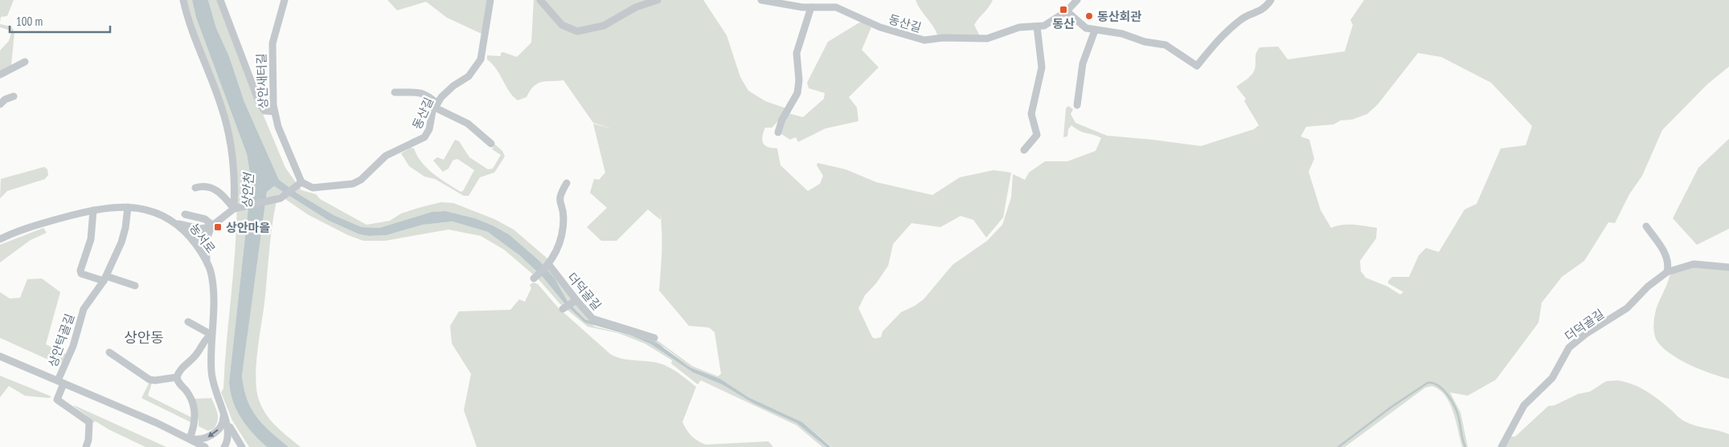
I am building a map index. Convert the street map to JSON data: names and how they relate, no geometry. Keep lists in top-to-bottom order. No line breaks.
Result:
{"streets":{"street":["동산길","상안새터길","농서로","더덕골길","상안턱골길"]},"crossings":[["동산길","상안새터길"],["농서로","상안턱골길"]],"districts":["상안동"],"water":["상안천"],"places":{"transit":["동산","상안마을"],"other":["동산회관"]},"scale_bar":"100 m"}
